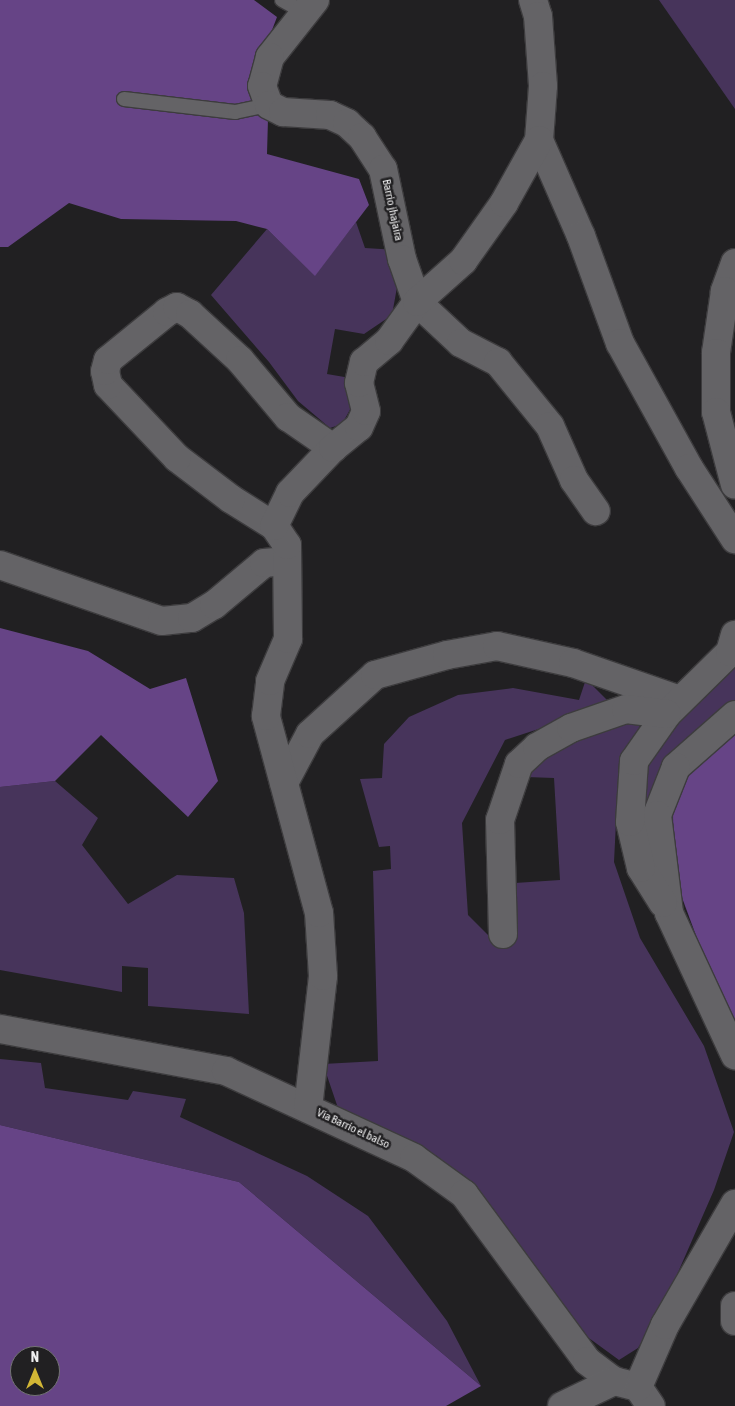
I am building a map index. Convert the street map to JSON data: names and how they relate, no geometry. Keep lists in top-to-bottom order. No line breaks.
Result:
{"streets":{"street":["Barrio jhajaira","Via Barrio el balso"]},"north":"top"}
